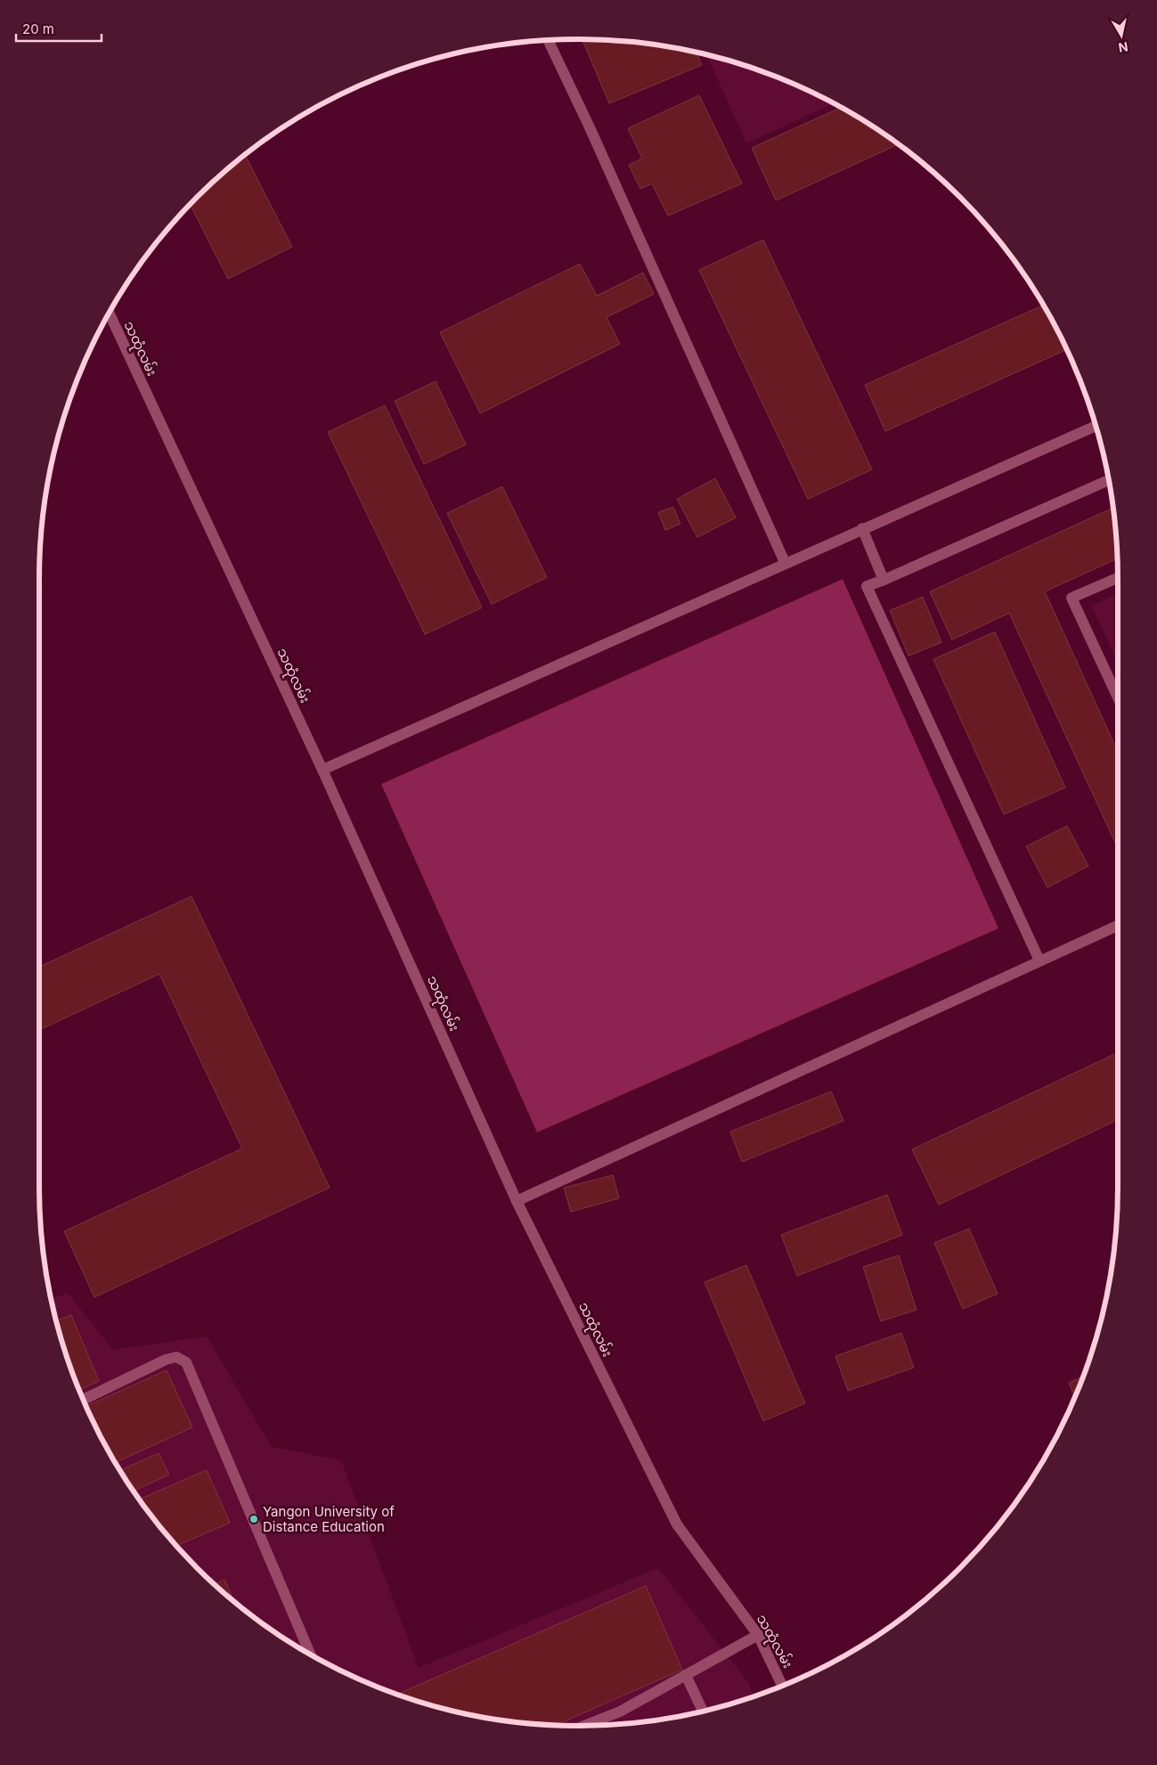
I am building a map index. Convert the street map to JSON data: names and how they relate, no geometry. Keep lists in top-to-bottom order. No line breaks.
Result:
{"streets":{"street":["သထုံလမ်း"]},"places":["Yangon University of Distance Education"],"scale_bar":"20 m","north":"bottom"}
